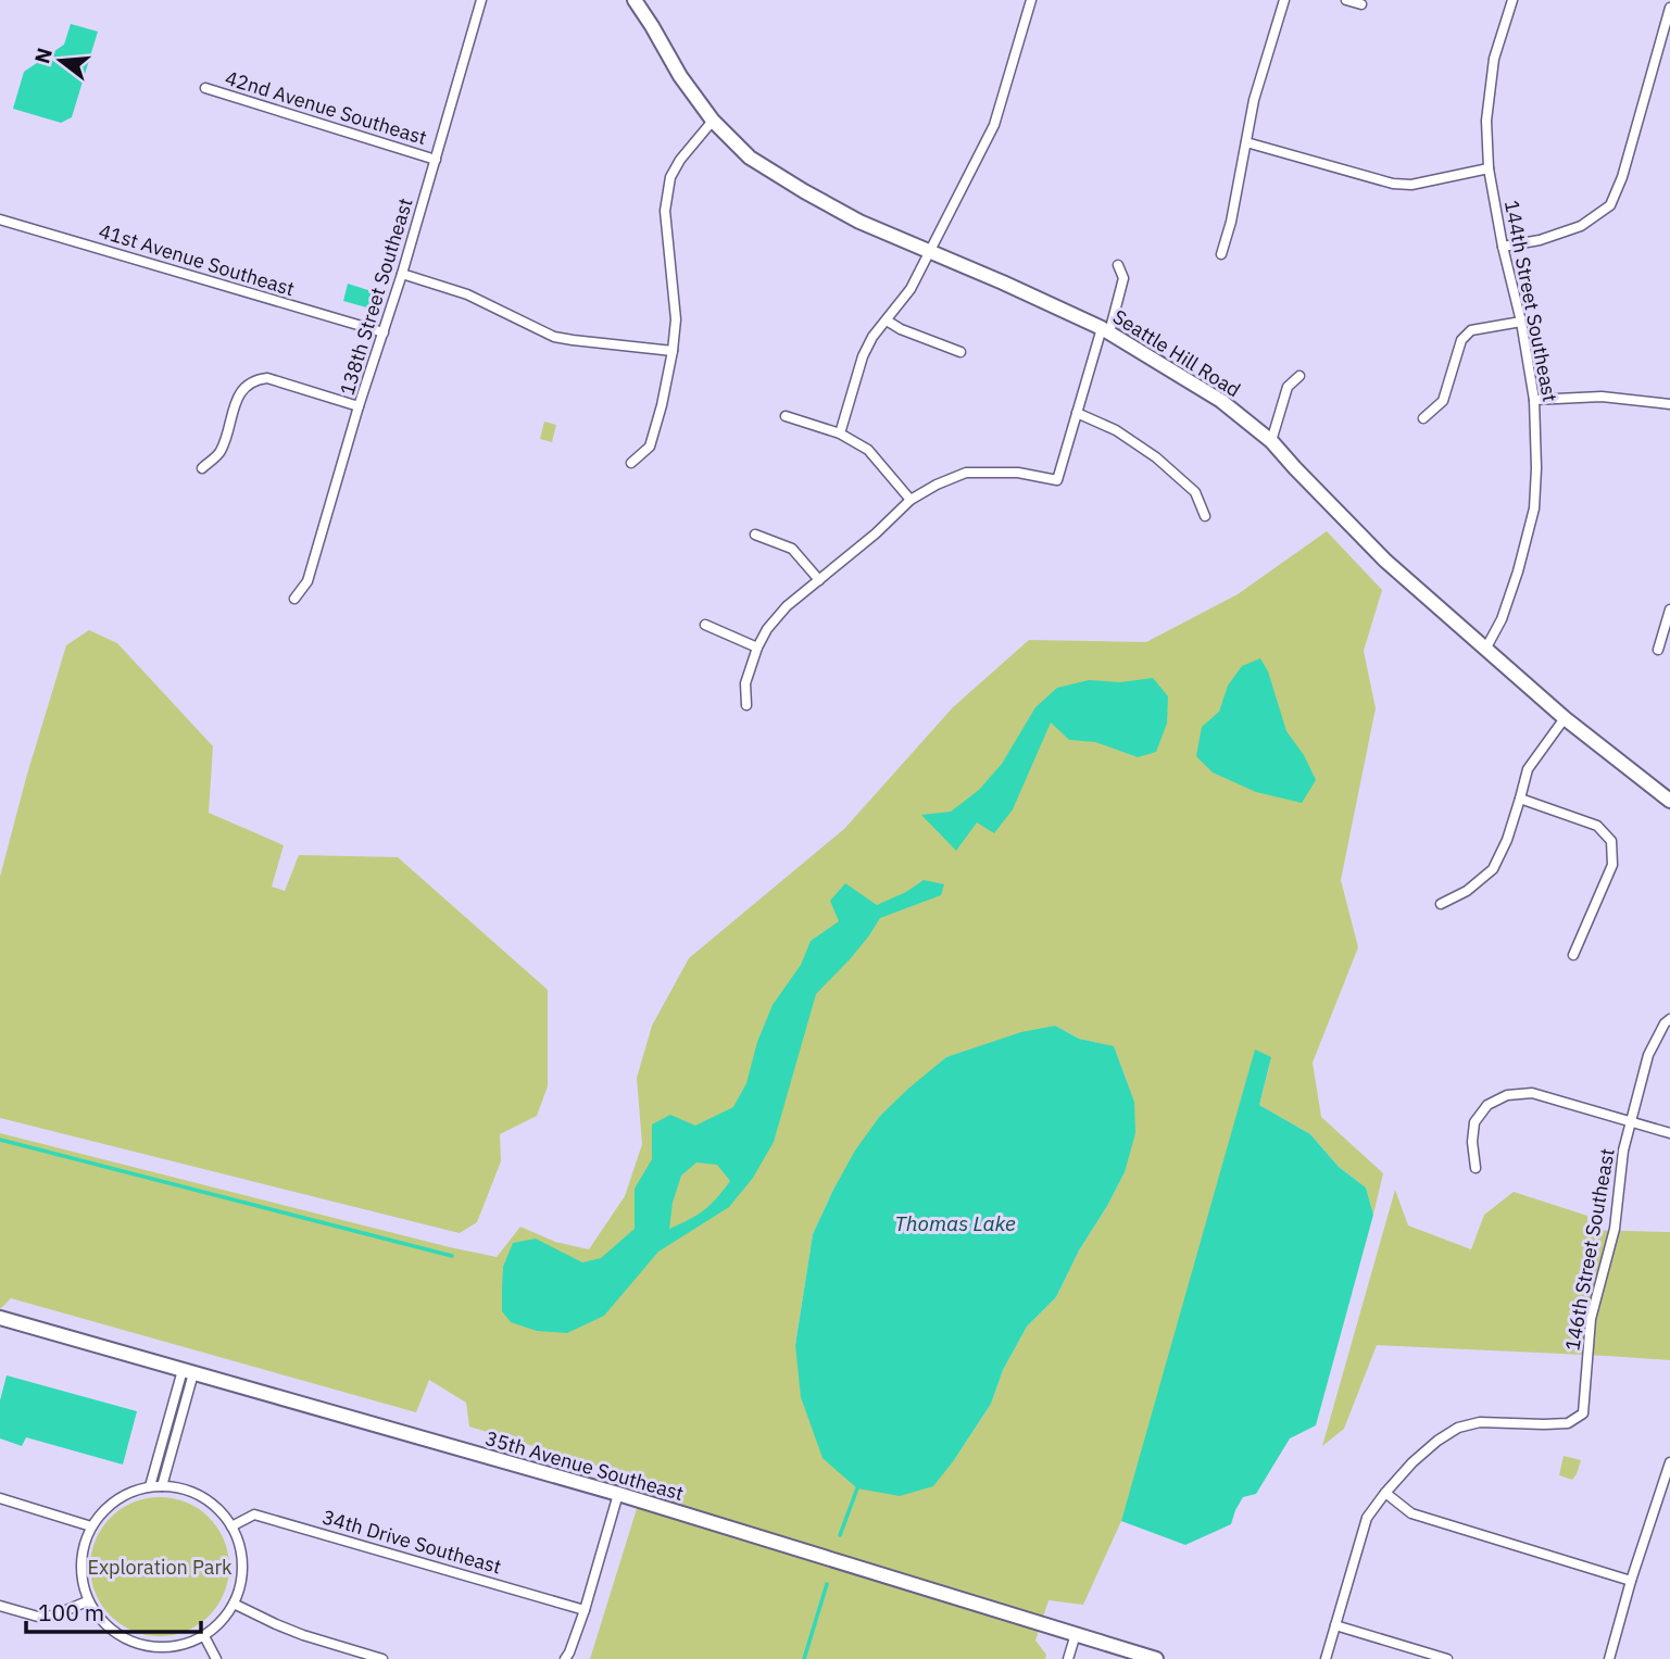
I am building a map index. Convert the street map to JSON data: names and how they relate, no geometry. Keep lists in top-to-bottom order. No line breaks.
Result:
{"streets":{"main road":["Seattle Hill Road","35th Avenue Southeast"],"street":["42nd Avenue Southeast","41st Avenue Southeast","138th Street Southeast","144th Street Southeast","146th Street Southeast","34th Drive Southeast"]},"crossings":[["42nd Avenue Southeast","138th Street Southeast"],["41st Avenue Southeast","138th Street Southeast"],["144th Street Southeast","Seattle Hill Road"]],"water":["Thomas Lake"],"parks":["Exploration Park"],"scale_bar":"100 m","north":"left"}
